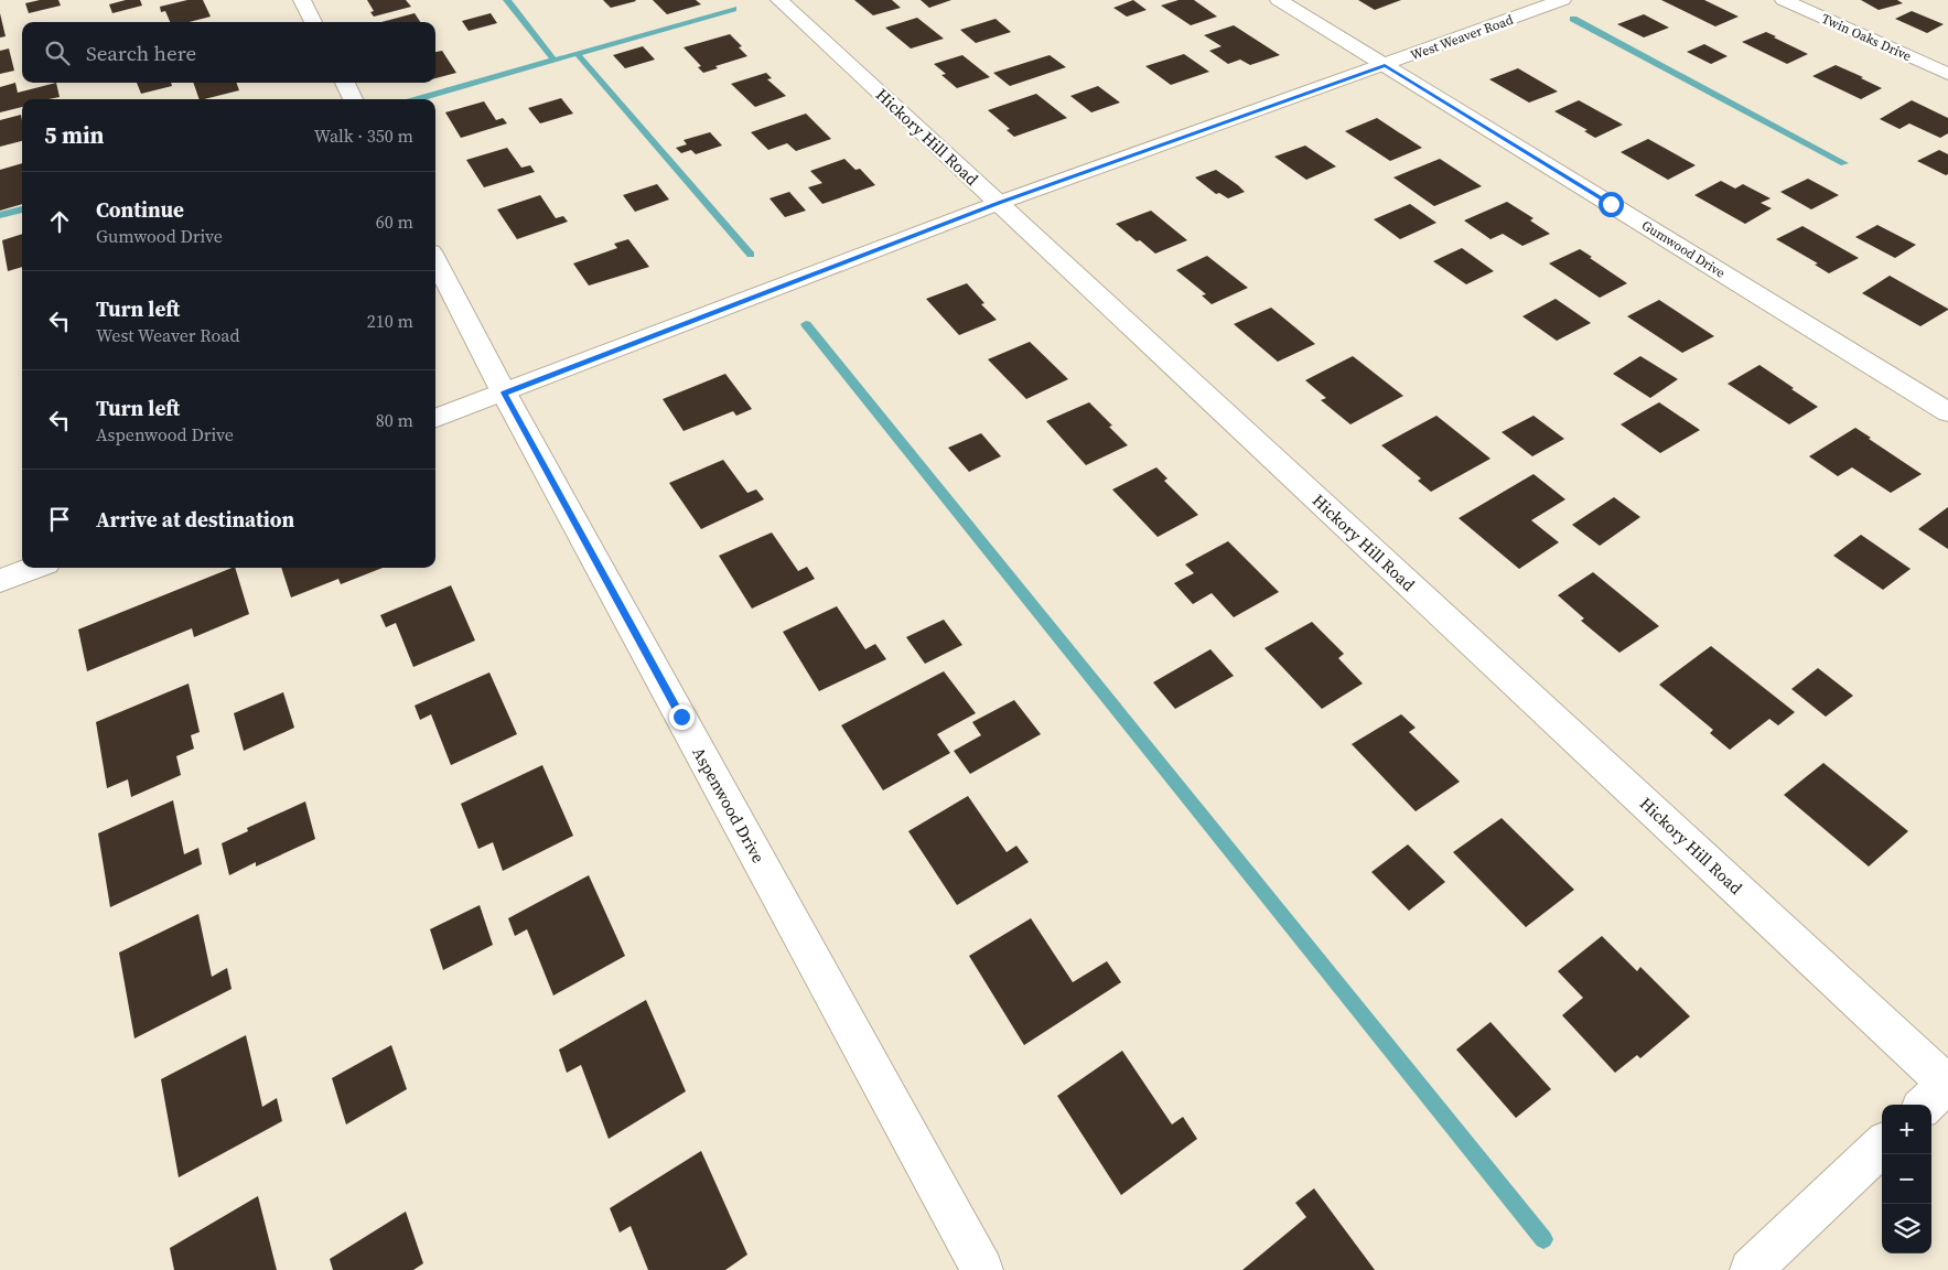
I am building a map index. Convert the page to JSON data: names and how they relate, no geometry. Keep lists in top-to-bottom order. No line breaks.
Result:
{"streets":{"street":["West Weaver Road","Twin Oaks Drive","Hickory Hill Road","Gumwood Drive","Aspenwood Drive"]},"crossings":[["West Weaver Road","Hickory Hill Road"],["West Weaver Road","Gumwood Drive"],["West Weaver Road","Aspenwood Drive"]],"page":{"search":"Search here","heading":["5 min","Walk · 350 m"],"list":[["Continue","Gumwood Drive","60 m"],["Turn left","West Weaver Road","210 m"],["Turn left","Aspenwood Drive","80 m"],"Arrive at destination"],"map_buttons":["+","−"]}}
